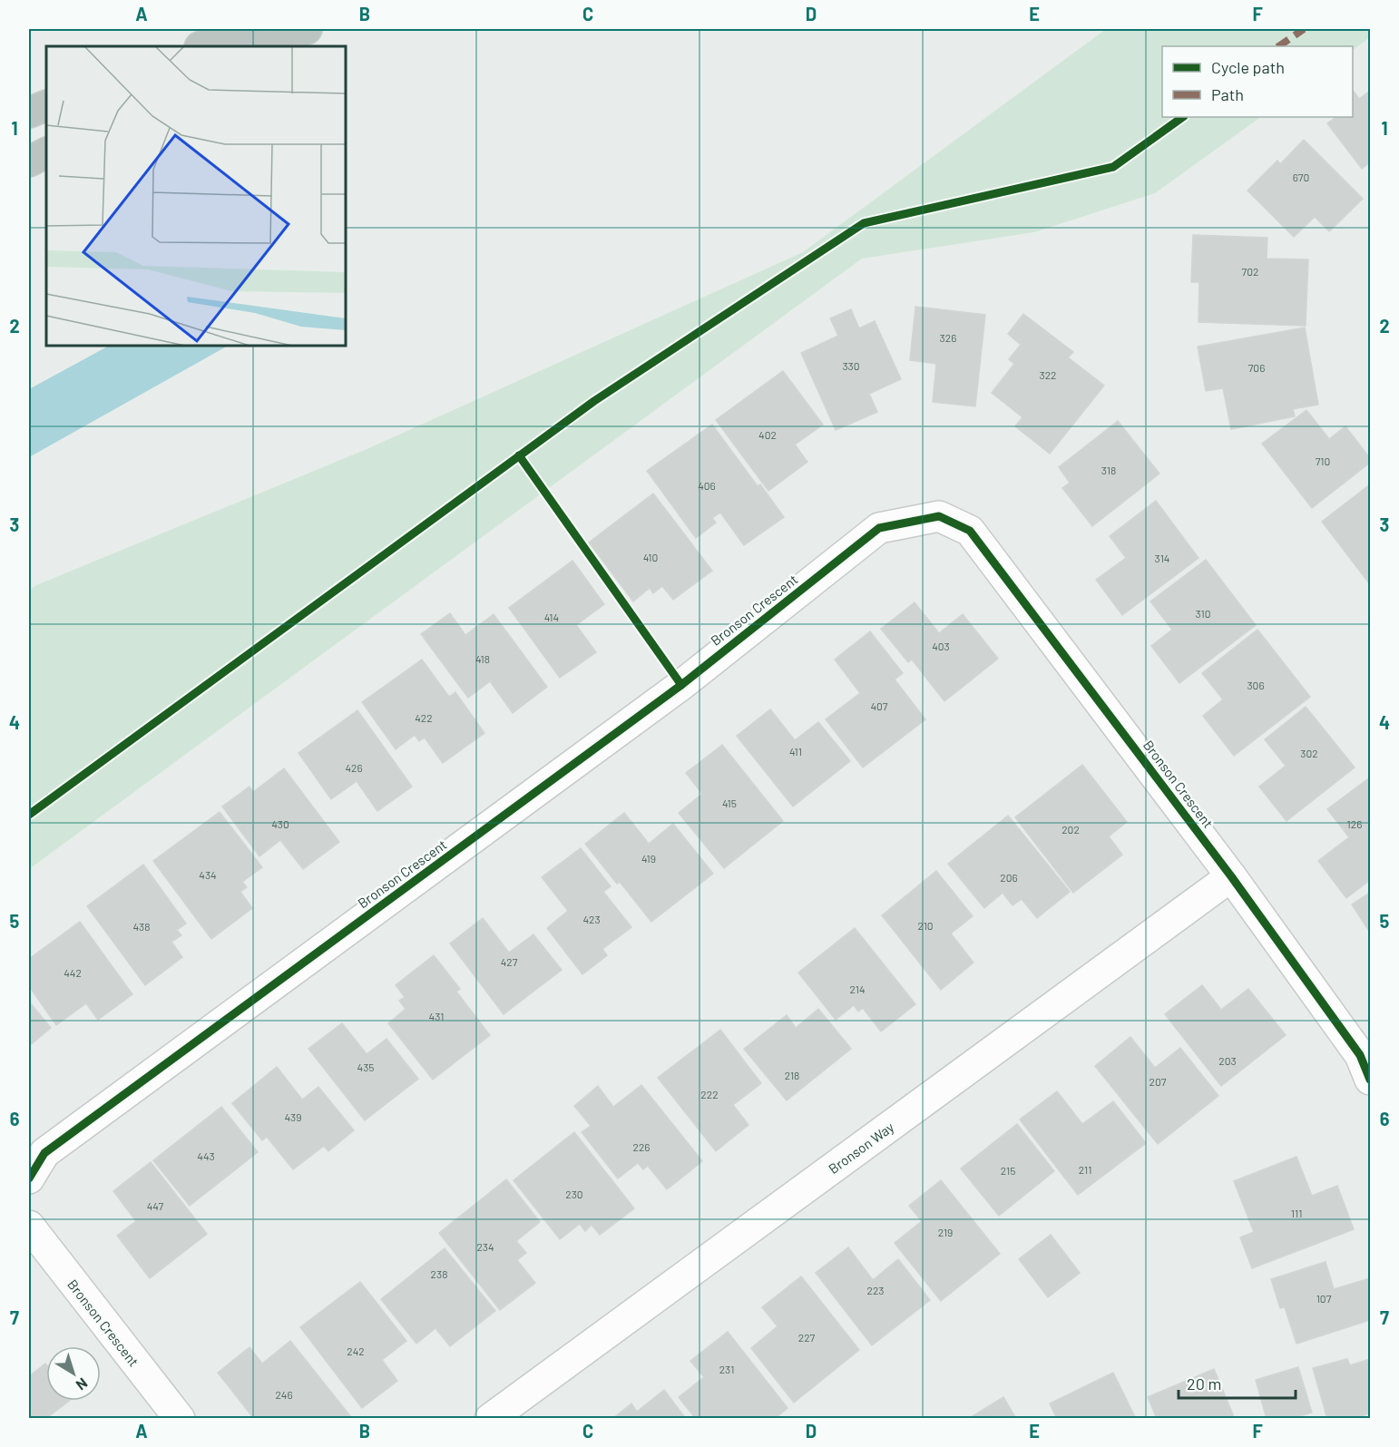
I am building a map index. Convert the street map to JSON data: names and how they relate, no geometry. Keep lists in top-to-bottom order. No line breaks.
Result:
{"streets":{"street":["Bronson Crescent","Bronson Way"]},"crossings":[["Bronson Crescent","Bronson Way"]],"house_numbers":["670","702","326","330","706","322","402","710","318","406","410","314","310","414","403","418","306","407","422","411","302","426","415","430","126","202","419","434","206","423","210","438","427","442","214","431","203","435","218","207","222","439","226","443","211","215","230","447","111","219","234","238","223","107","227","242","231","246"],"legend":["Cycle path","Path"],"scale_bar":"20 m","north":"bottom right","grid":{"columns":["A","B","C","D","E","F"],"rows":["1","2","3","4","5","6","7"]}}
